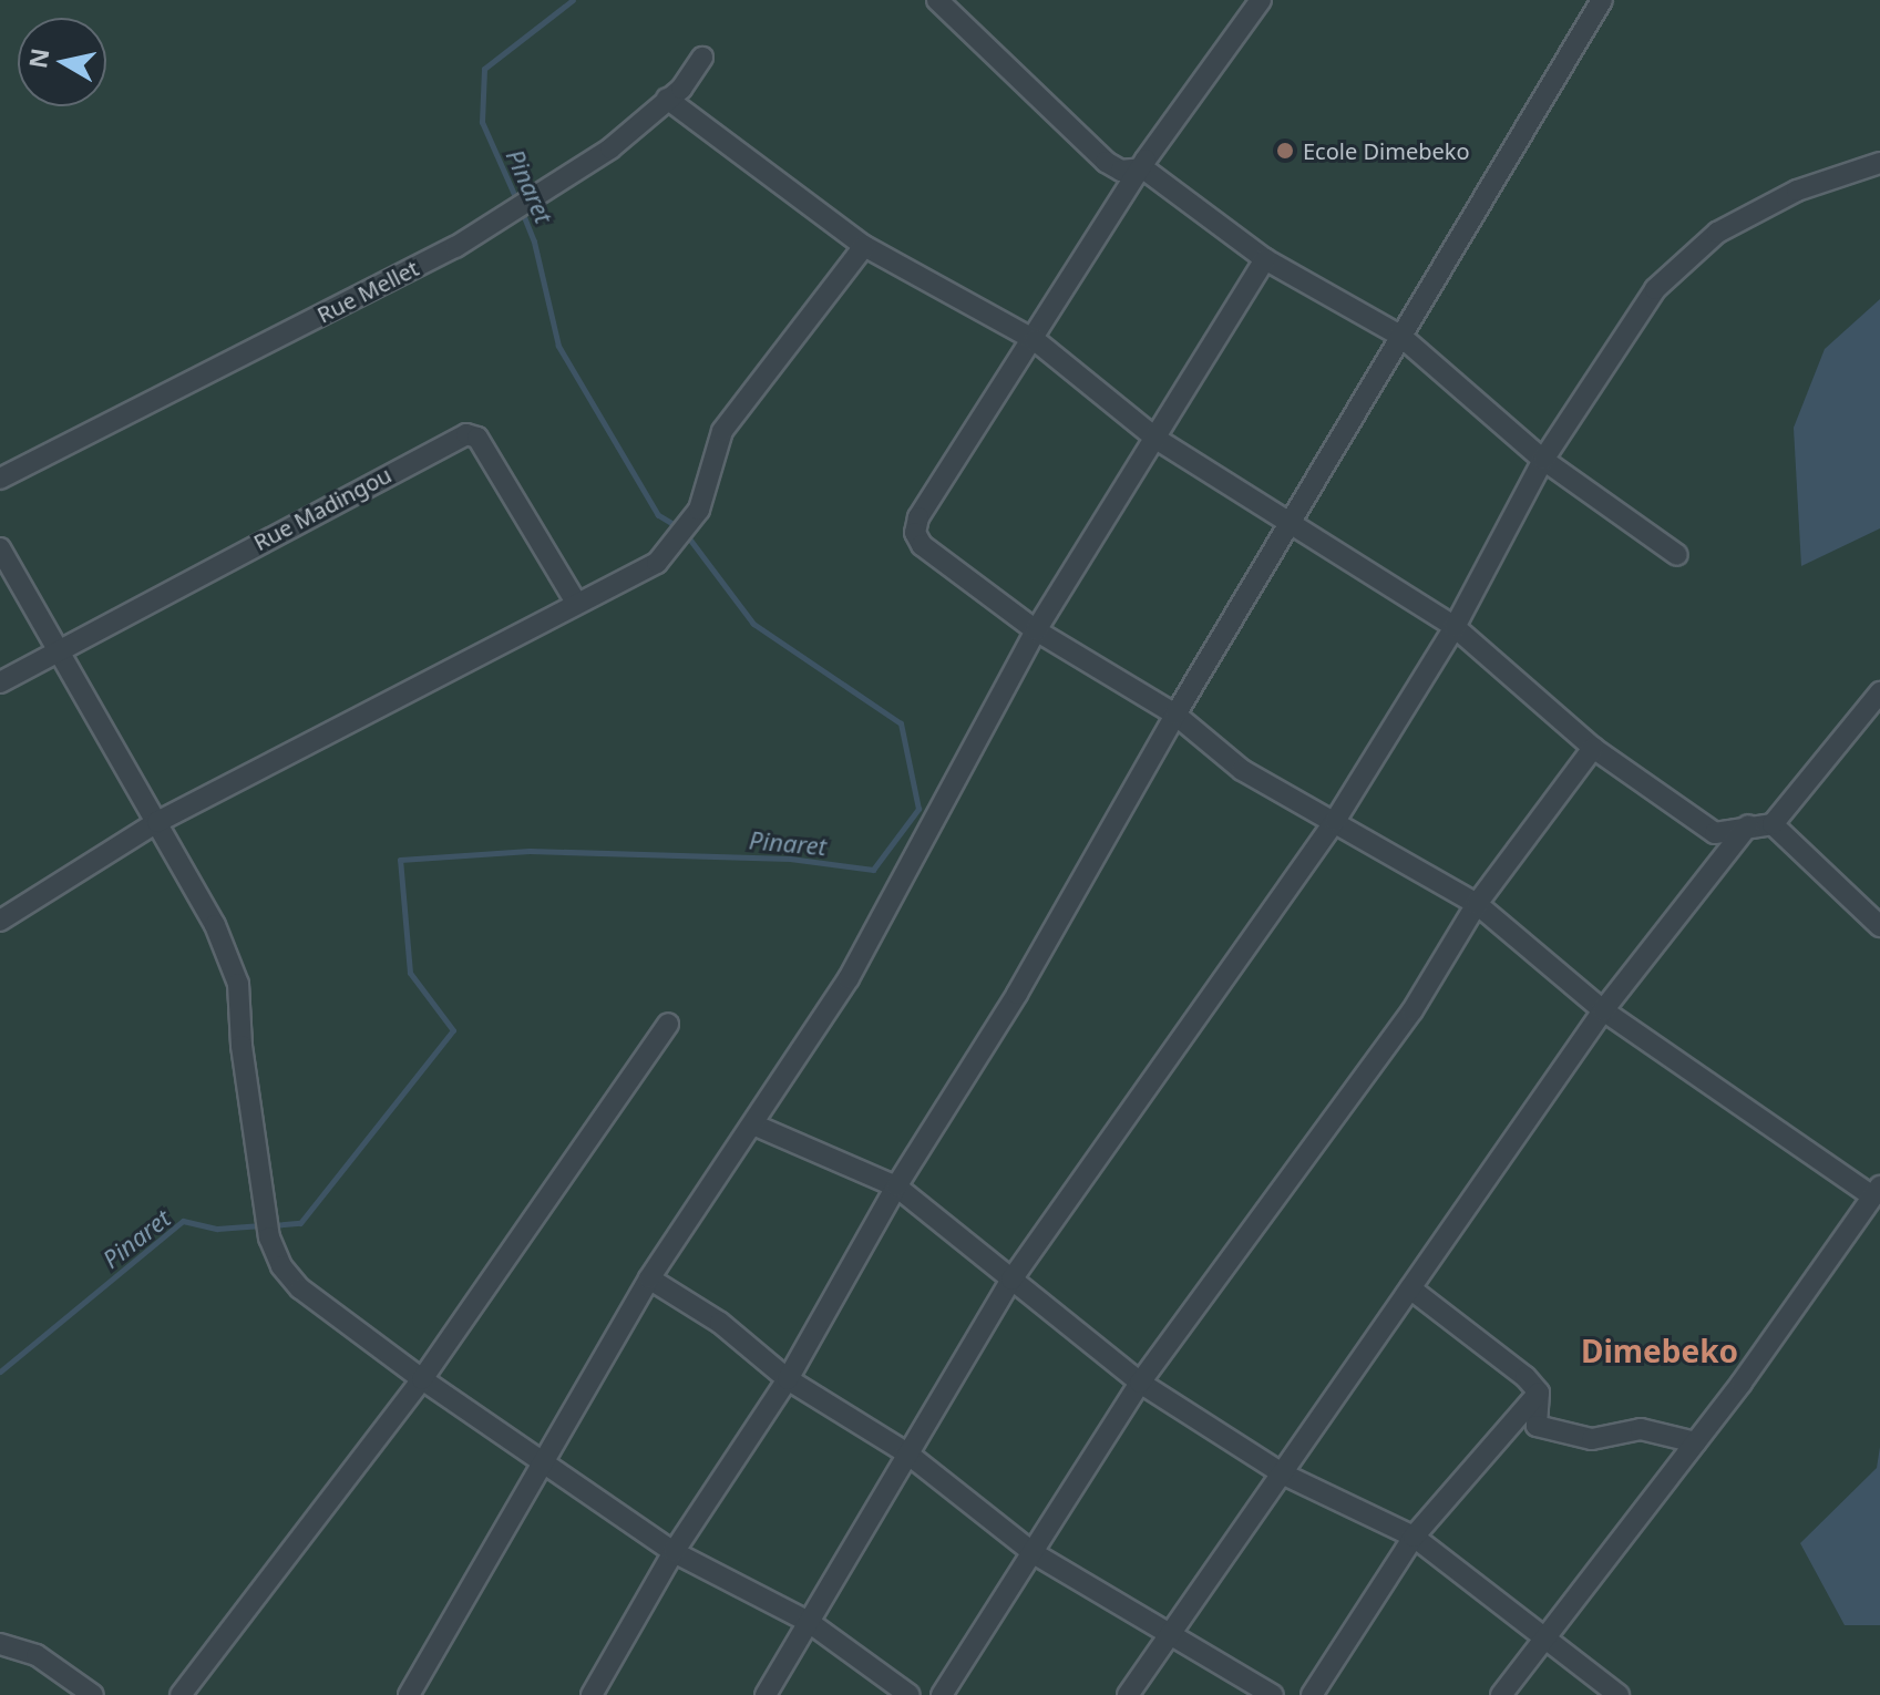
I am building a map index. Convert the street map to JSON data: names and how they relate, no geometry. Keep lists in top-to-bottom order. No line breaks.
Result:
{"streets":{"street":["Rue Mellet","Rue Madingou"]},"districts":["Dimebeko"],"water":["Pinaret"],"places":["Ecole Dimebeko"],"north":"left"}
